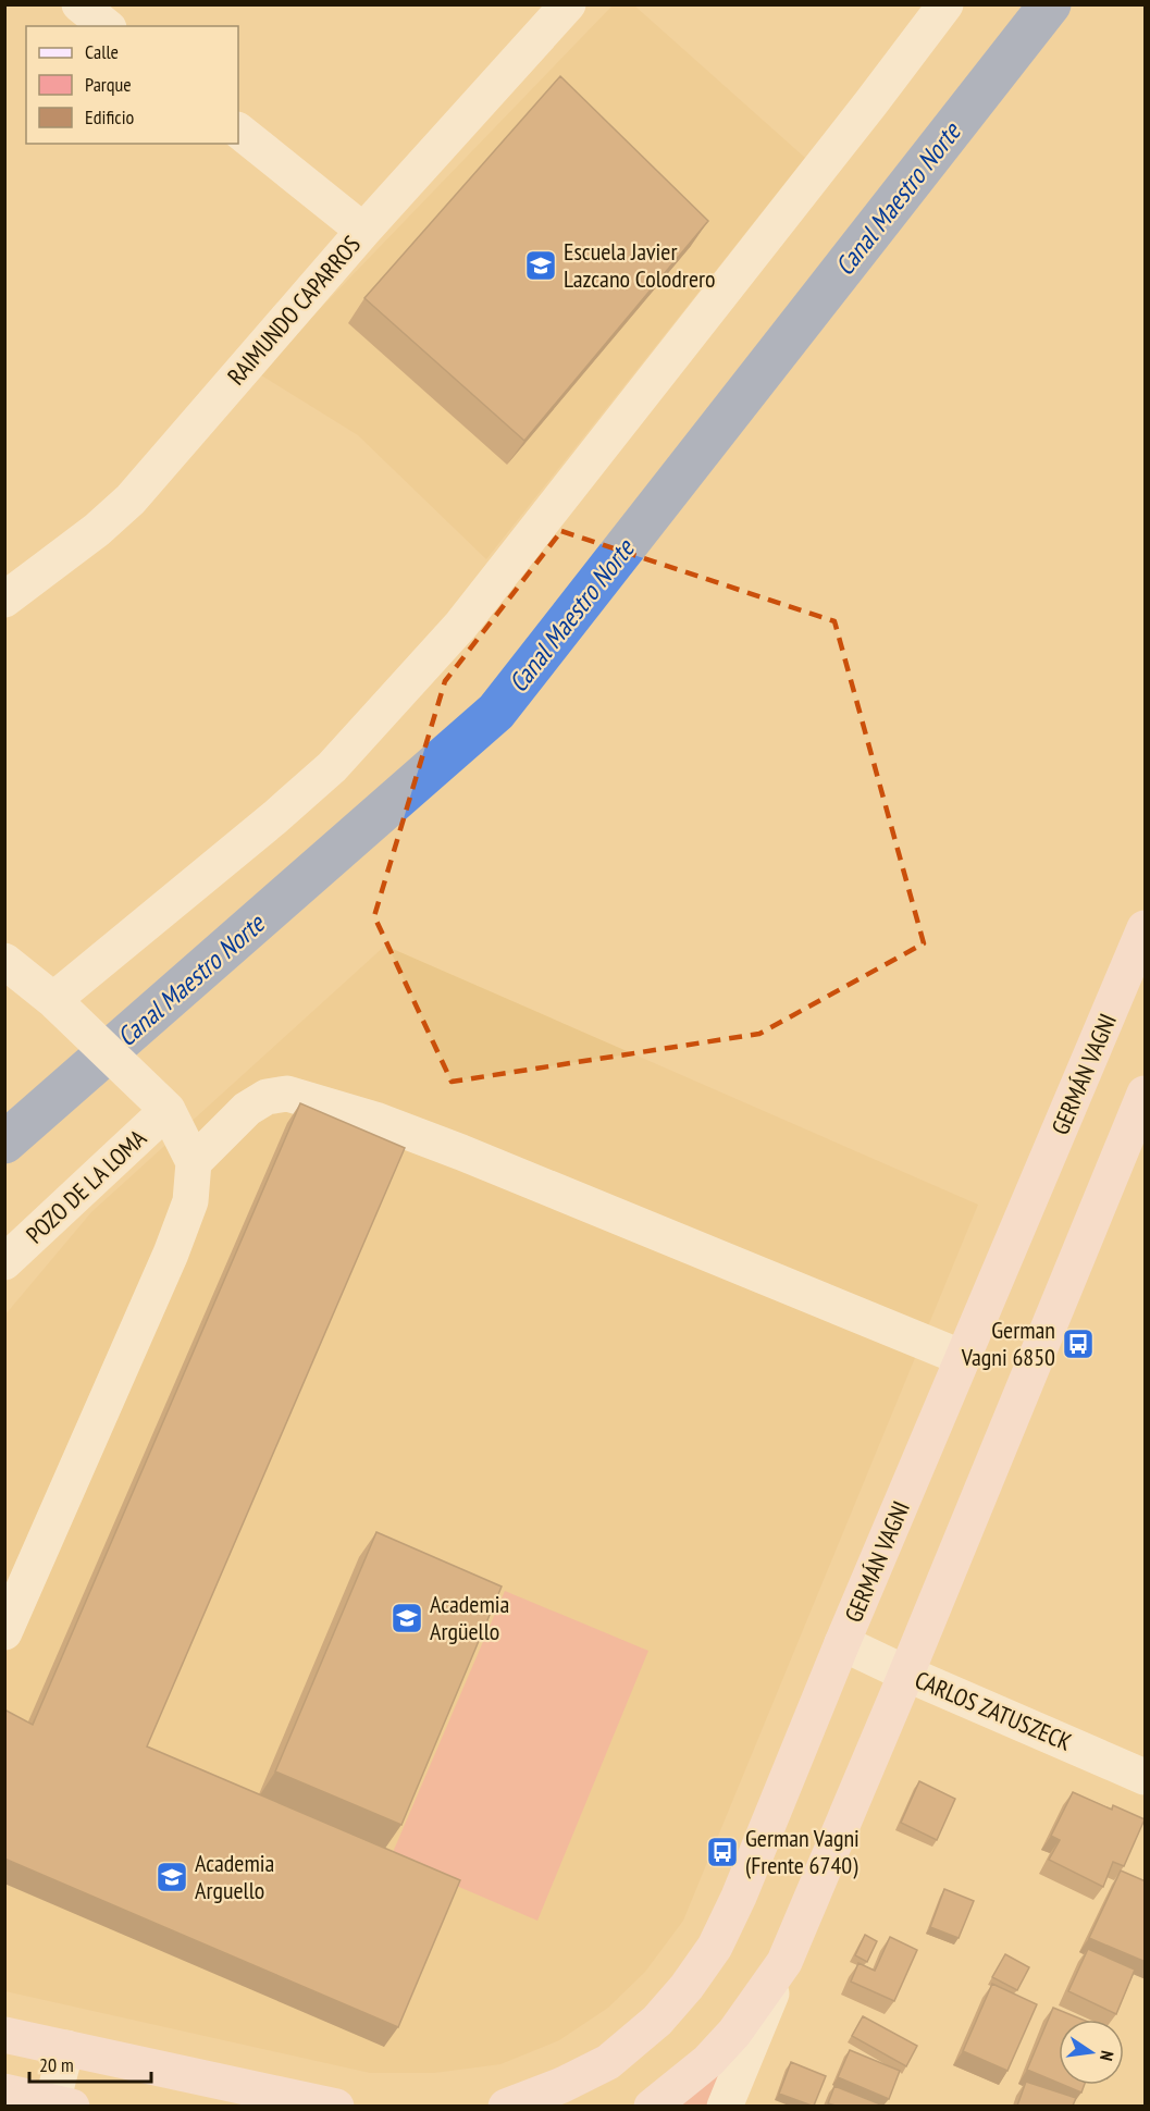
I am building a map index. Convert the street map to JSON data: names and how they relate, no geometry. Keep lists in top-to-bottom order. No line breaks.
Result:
{"streets":{"main road":["GERMÁN VAGNI"],"street":["RAIMUNDO CAPARROS","POZO DE LA LOMA","CARLOS ZATUSZECK"]},"crossings":[["GERMÁN VAGNI","CARLOS ZATUSZECK"]],"water":["Canal Maestro Norte"],"places":{"school or university":["Escuela Javier Lazcano Colodrero","Academia Argüello","Academia Arguello"],"bus stop":["German Vagni 6850","German Vagni (Frente 6740)"]},"legend":["Calle","Parque","Edificio"],"scale_bar":"20 m","north":"right"}
